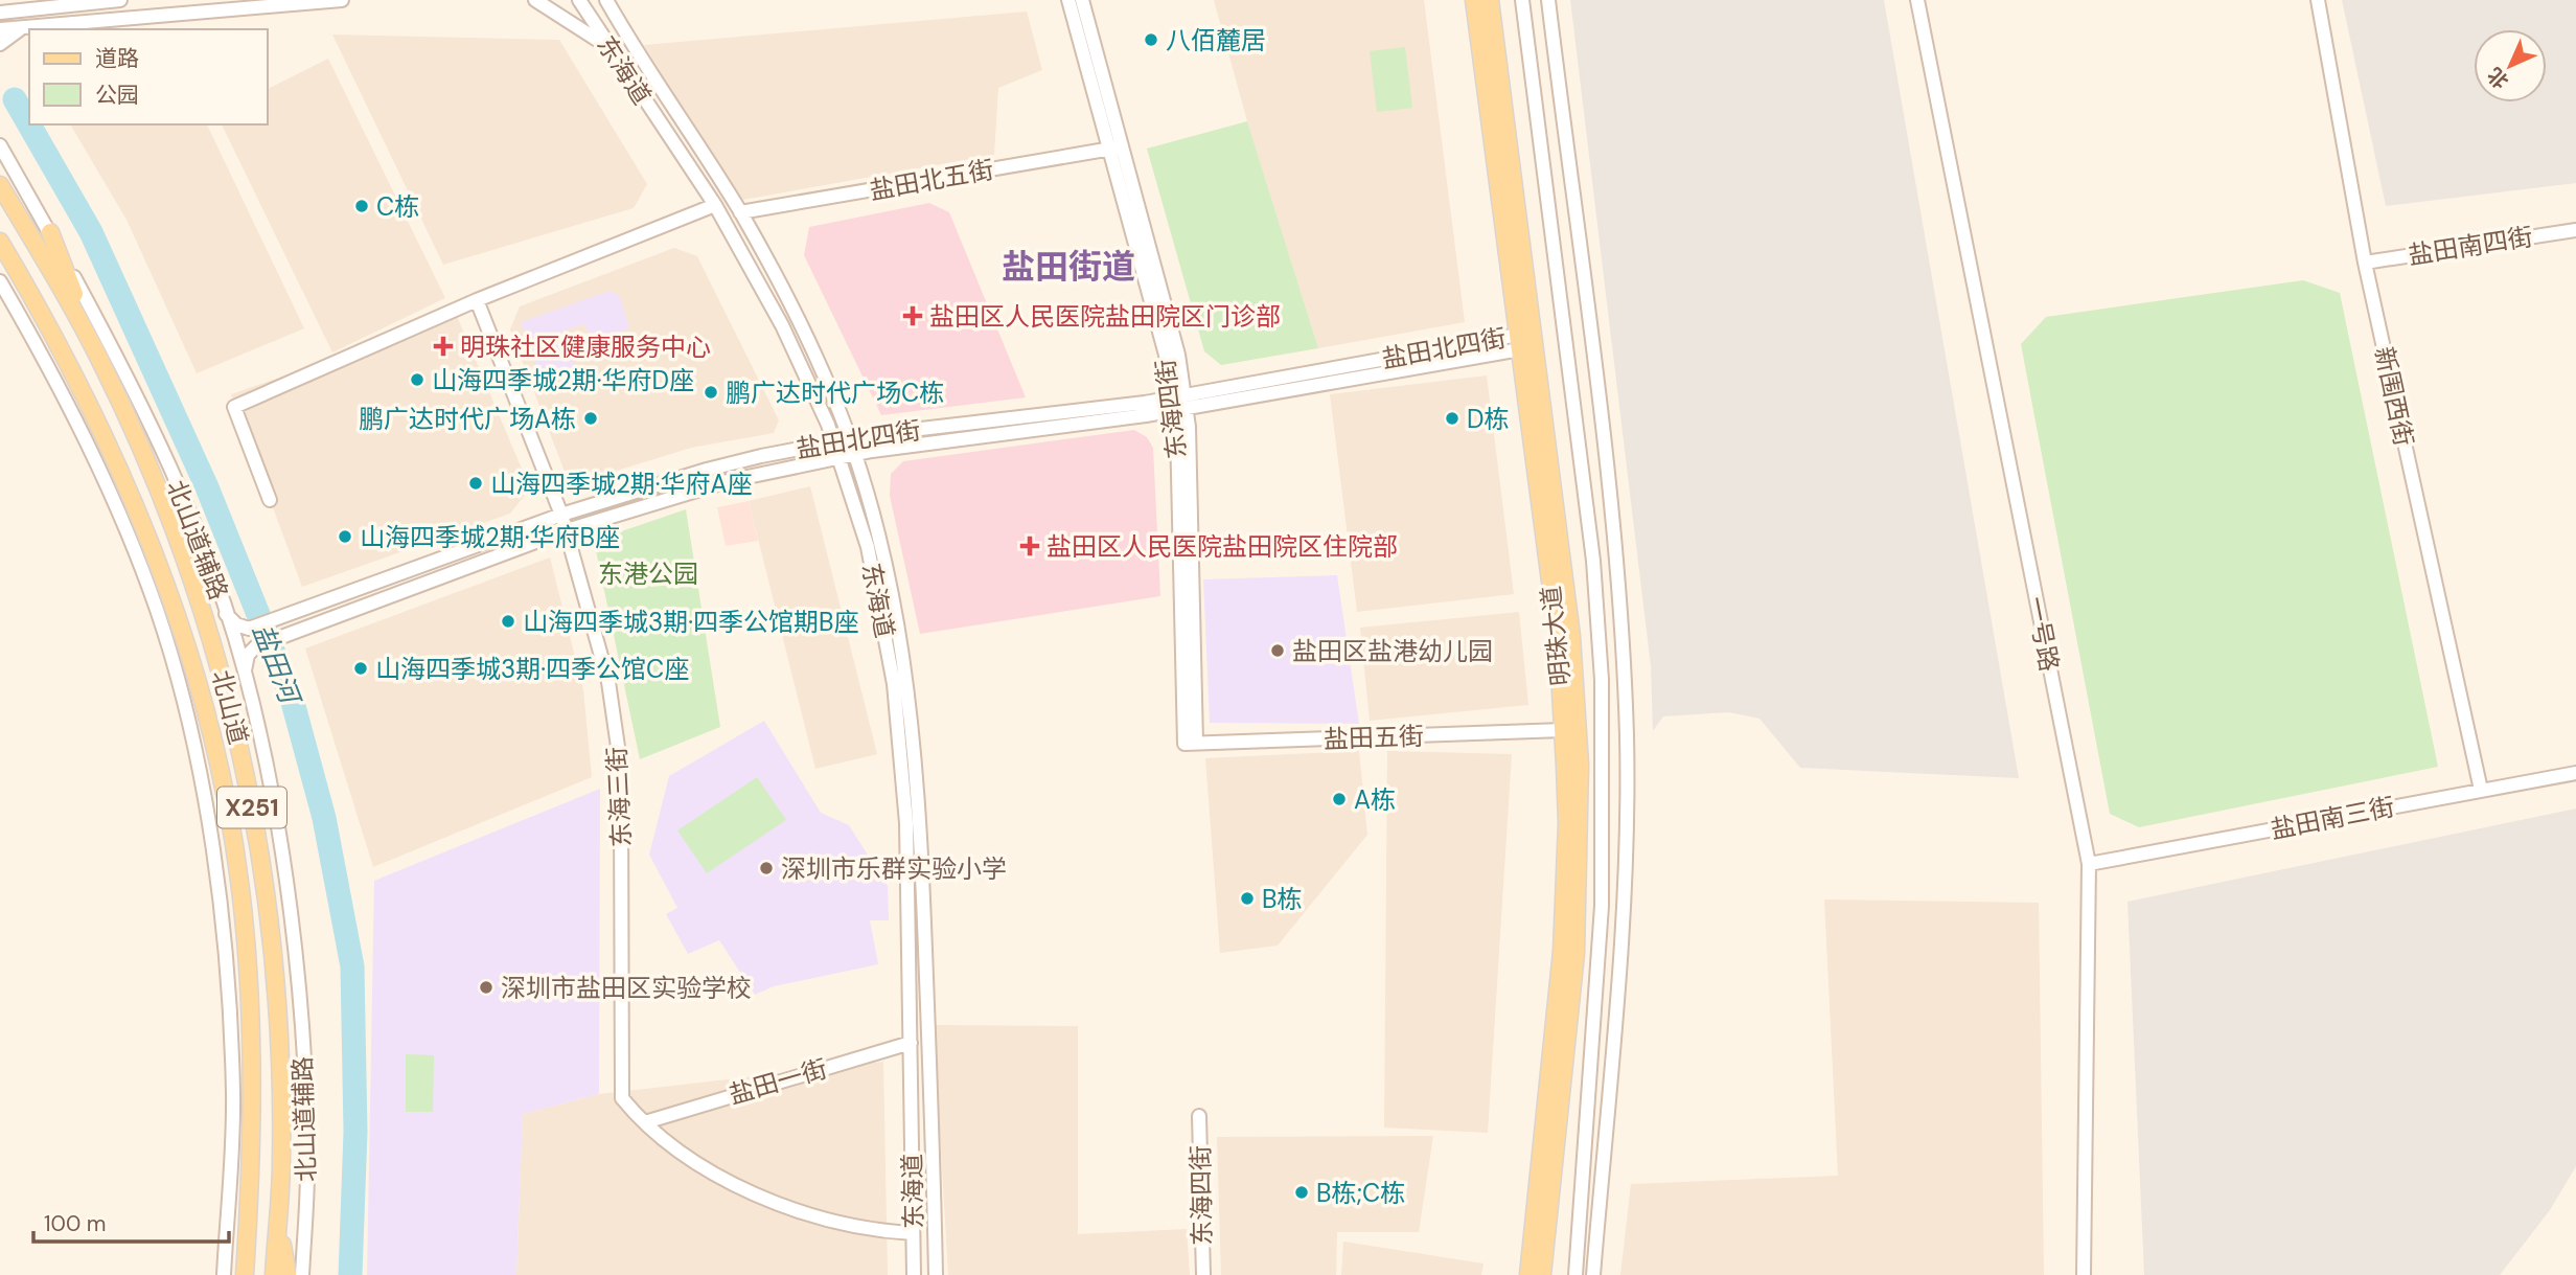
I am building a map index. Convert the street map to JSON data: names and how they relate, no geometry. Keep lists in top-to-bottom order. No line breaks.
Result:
{"streets":{"main road":["明珠大道","北山道","X251"],"street":["东海道","盐田北五街","盐田南四街","盐田北四街","新围西街","东海四街","北山道辅路","一号路","盐田五街","东海三街","盐田南三街","盐田一街"]},"crossings":[["东海道","盐田北五街"],["东海道","盐田北四街"],["东海道","盐田一街"],["盐田北五街","东海四街"],["盐田南四街","新围西街"],["盐田北四街","东海四街"],["盐田北四街","北山道辅路"],["盐田北四街","明珠大道"],["盐田北四街","东海三街"],["新围西街","盐田南三街"],["东海四街","盐田五街"],["一号路","盐田南三街"],["明珠大道","盐田五街"],["东海三街","盐田一街"]],"districts":["盐田街道"],"water":["盐田河"],"parks":["东港公园"],"places":{"other":["八佰麓居","C栋","山海四季城2期·华府D座","鹏广达时代广场C栋","鹏广达时代广场A栋","D栋","山海四季城2期·华府A座","山海四季城2期·华府B座","山海四季城3期·四季公馆期B座","盐田区盐港幼儿园","山海四季城3期·四季公馆C座","A栋","深圳市乐群实验小学","B栋","深圳市盐田区实验学校","B栋;C栋"],"health":["盐田区人民医院盐田院区门诊部","明珠社区健康服务中心","盐田区人民医院盐田院区住院部"]},"legend":["道路","公园"],"scale_bar":"100 m","north":"bottom left"}
